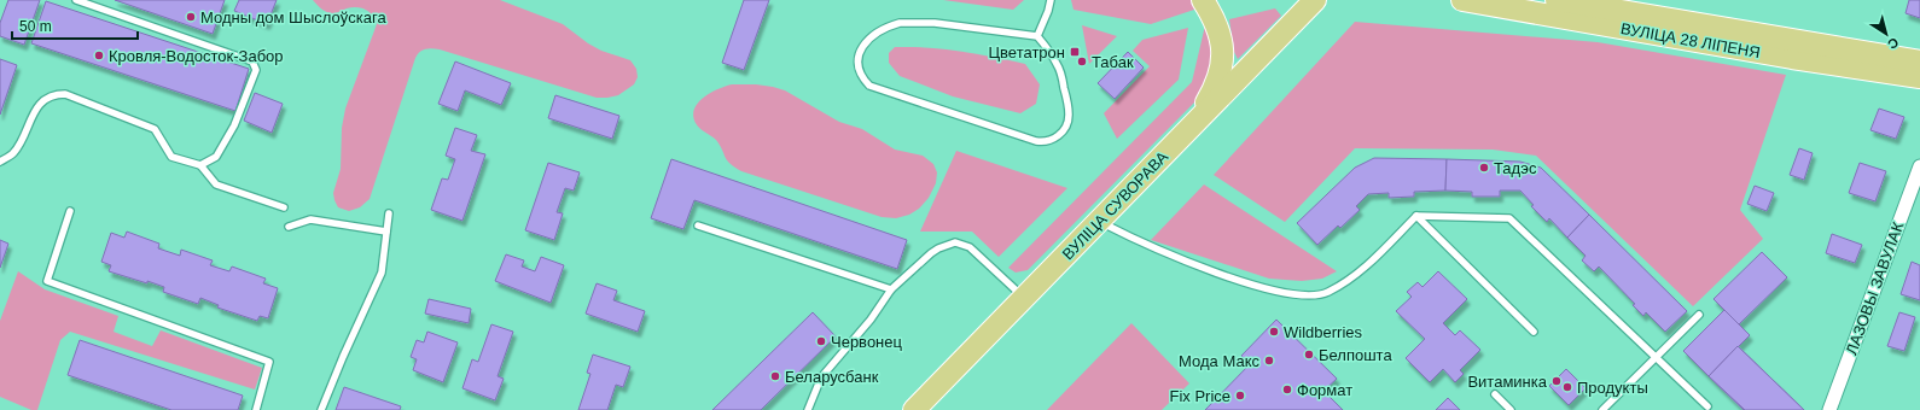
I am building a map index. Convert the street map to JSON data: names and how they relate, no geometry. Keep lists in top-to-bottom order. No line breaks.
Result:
{"streets":{"main road":["ВУЛІЦА 28 ЛІПЕНЯ","ВУЛІЦА СУВОРАВА"],"street":["ЛАЗОВЫ ЗАВУЛАК"]},"places":{"other":["Модны дом Шыслоўскага","Кровля-Водосток-Забор","Табак","Тадэс","Wildberries","Червонец","Белпошта","Мода Макс","Беларусбанк","Витаминка","Продукты","Формат","Fix Price"],"transit":["Цветатрон"]},"scale_bar":"50 m","north":"bottom right"}
